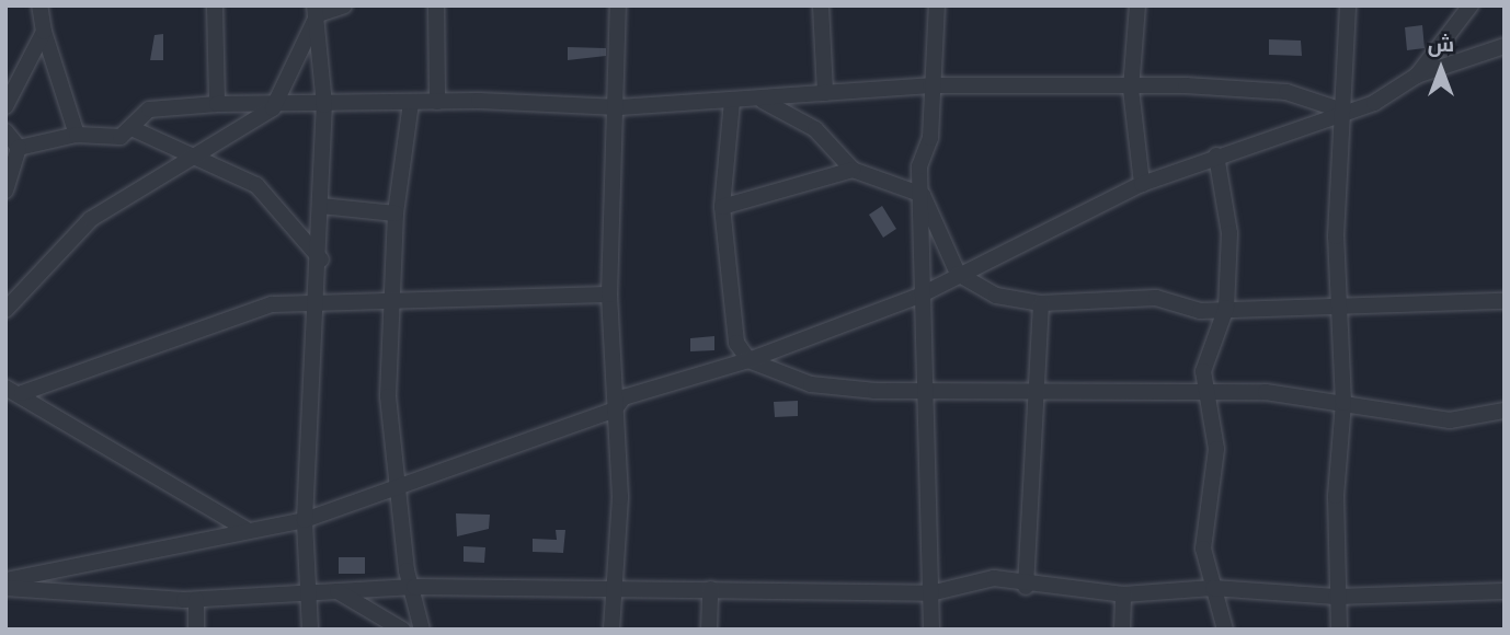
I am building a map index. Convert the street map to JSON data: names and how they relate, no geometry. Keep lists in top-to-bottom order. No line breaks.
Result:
{"north":"top"}
